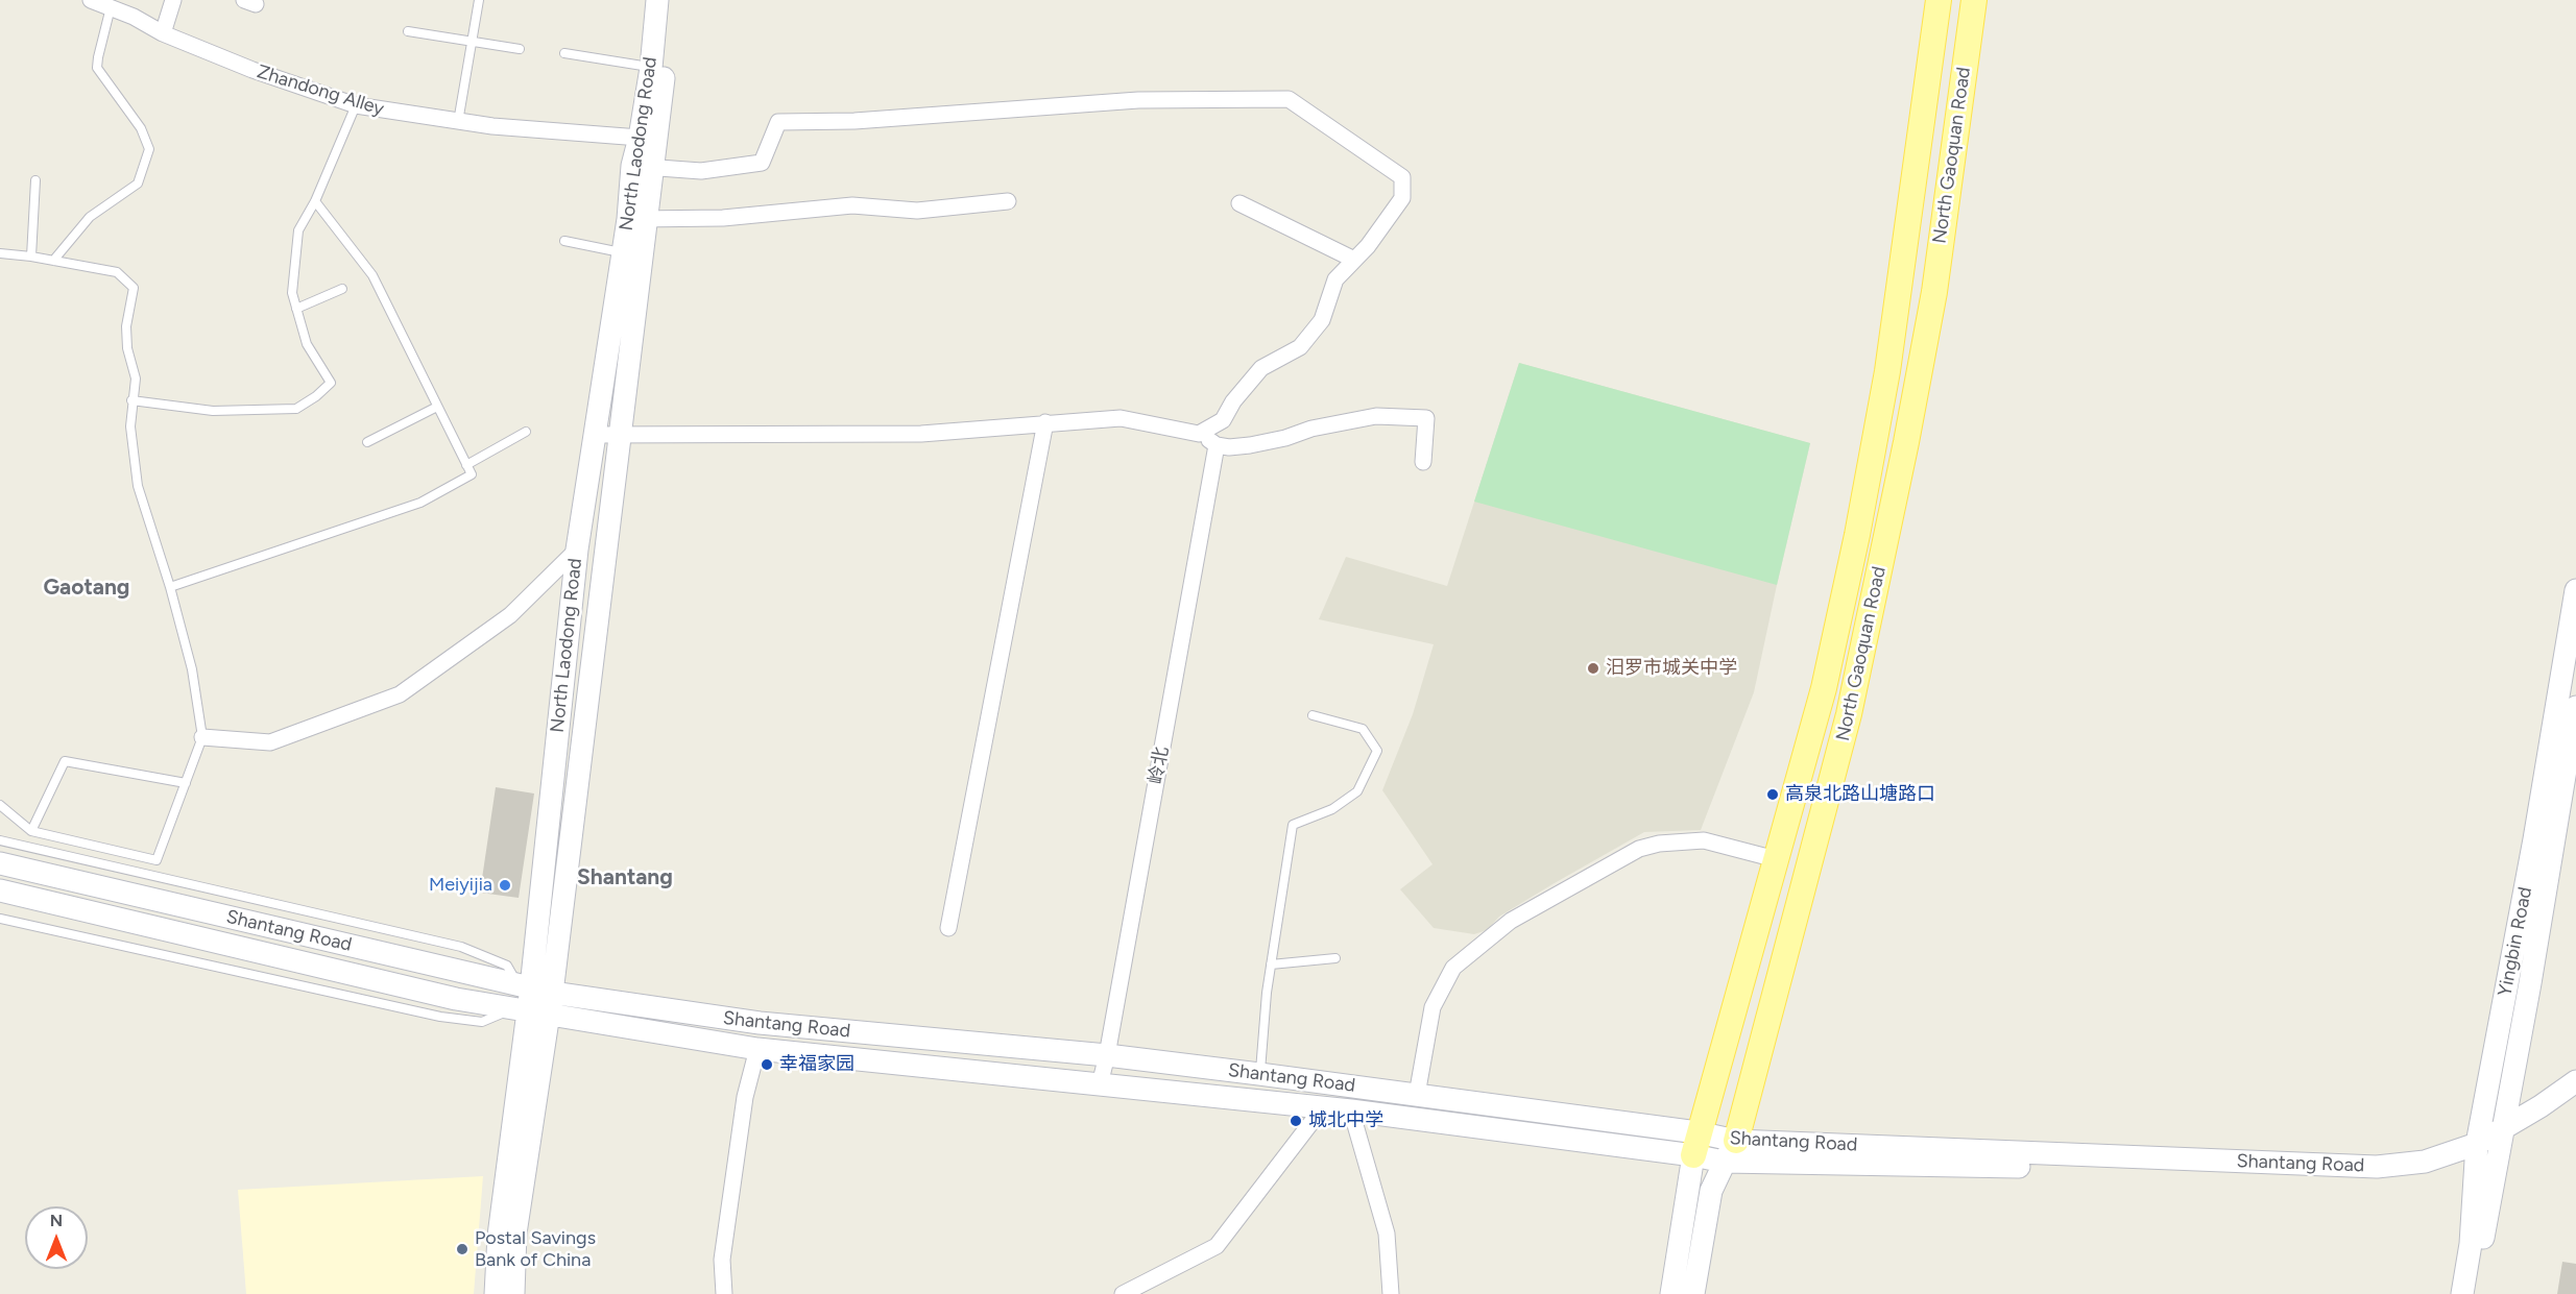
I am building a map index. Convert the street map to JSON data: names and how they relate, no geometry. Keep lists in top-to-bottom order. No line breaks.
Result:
{"streets":{"main road":["North Gaoquan Road"],"street":["Zhandong Alley","North Laodong Road","岭北","Shantang Road","Yingbin Road"]},"crossings":[["Zhandong Alley","North Laodong Road"],["North Laodong Road","Shantang Road"],["North Gaoquan Road","Shantang Road"],["岭北","Shantang Road"],["Shantang Road","Yingbin Road"]],"districts":["Gaotang","Shantang"],"places":["汨罗市城关中学","高泉北路山塘路口","Meiyijia","幸福家园","城北中学","Postal Savings Bank of China"],"north":"top"}
